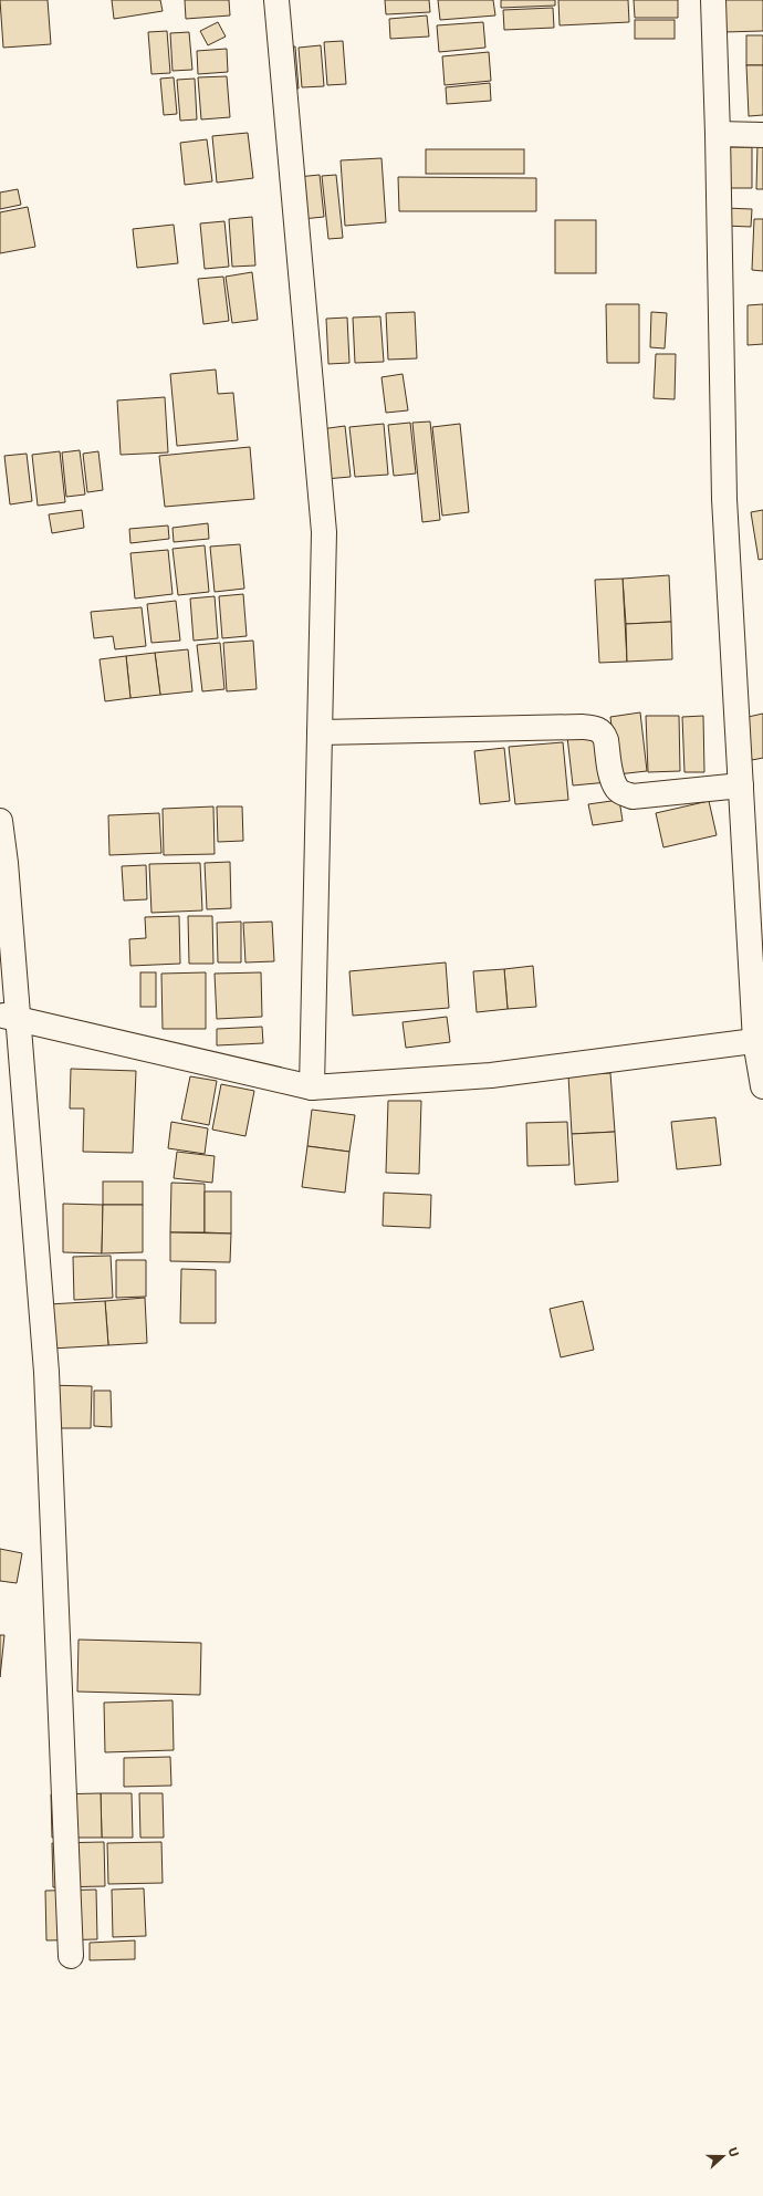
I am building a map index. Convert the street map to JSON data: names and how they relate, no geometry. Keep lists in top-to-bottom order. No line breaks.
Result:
{"north":"right"}
